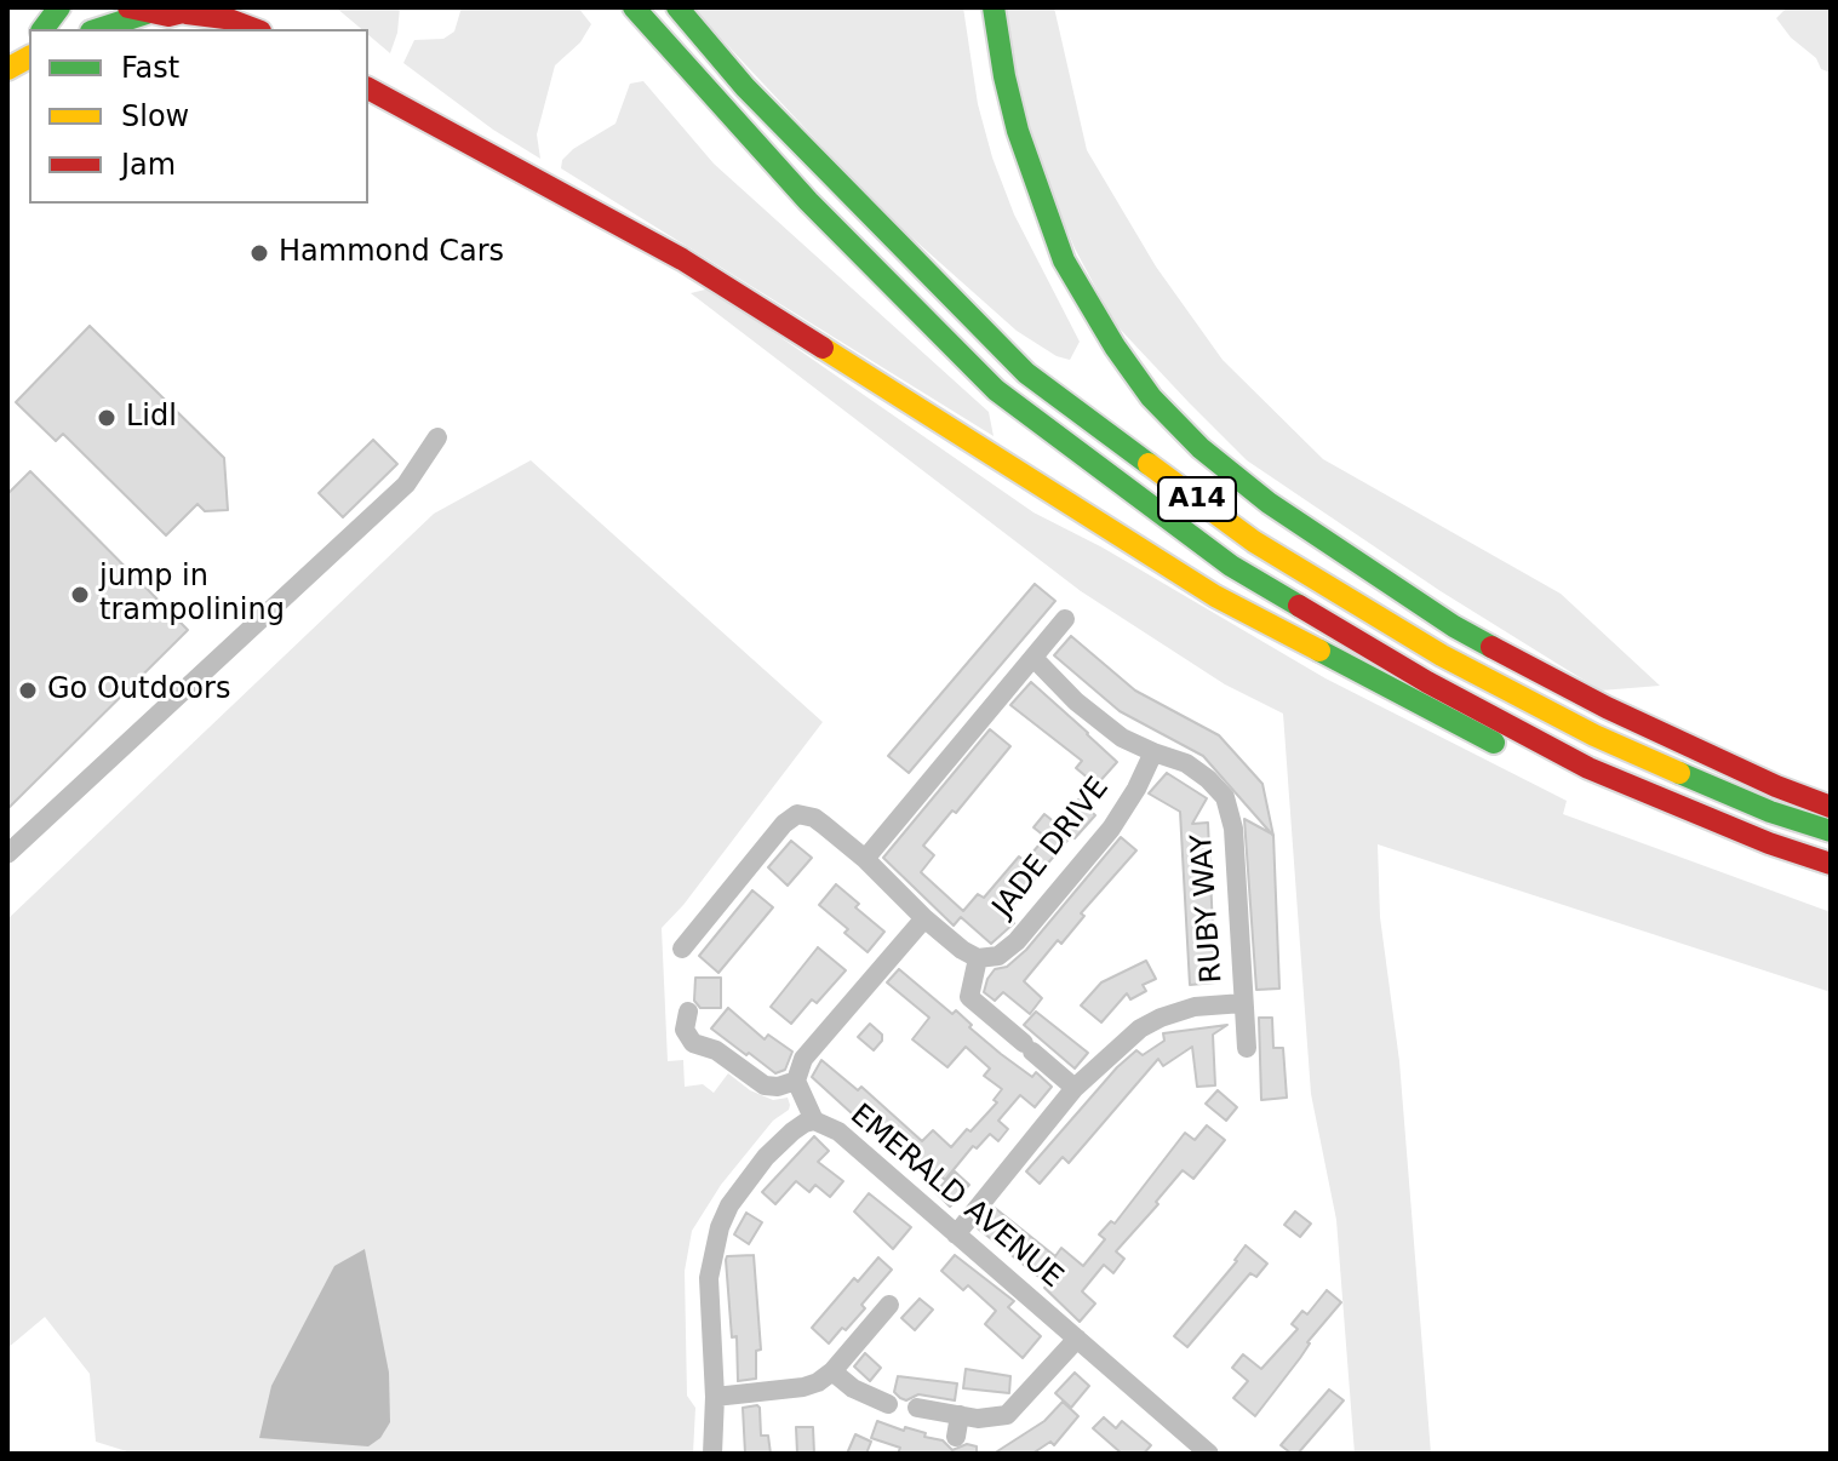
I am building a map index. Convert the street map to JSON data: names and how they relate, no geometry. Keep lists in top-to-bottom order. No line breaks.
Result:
{"streets":{"main road":["A14"],"street":["JADE DRIVE","RUBY WAY","EMERALD AVENUE"]},"crossings":[["JADE DRIVE","RUBY WAY"],["RUBY WAY","EMERALD AVENUE"]],"places":["Hammond Cars","Lidl","jump in trampolining","Go Outdoors"],"legend":["Fast","Slow","Jam"]}
